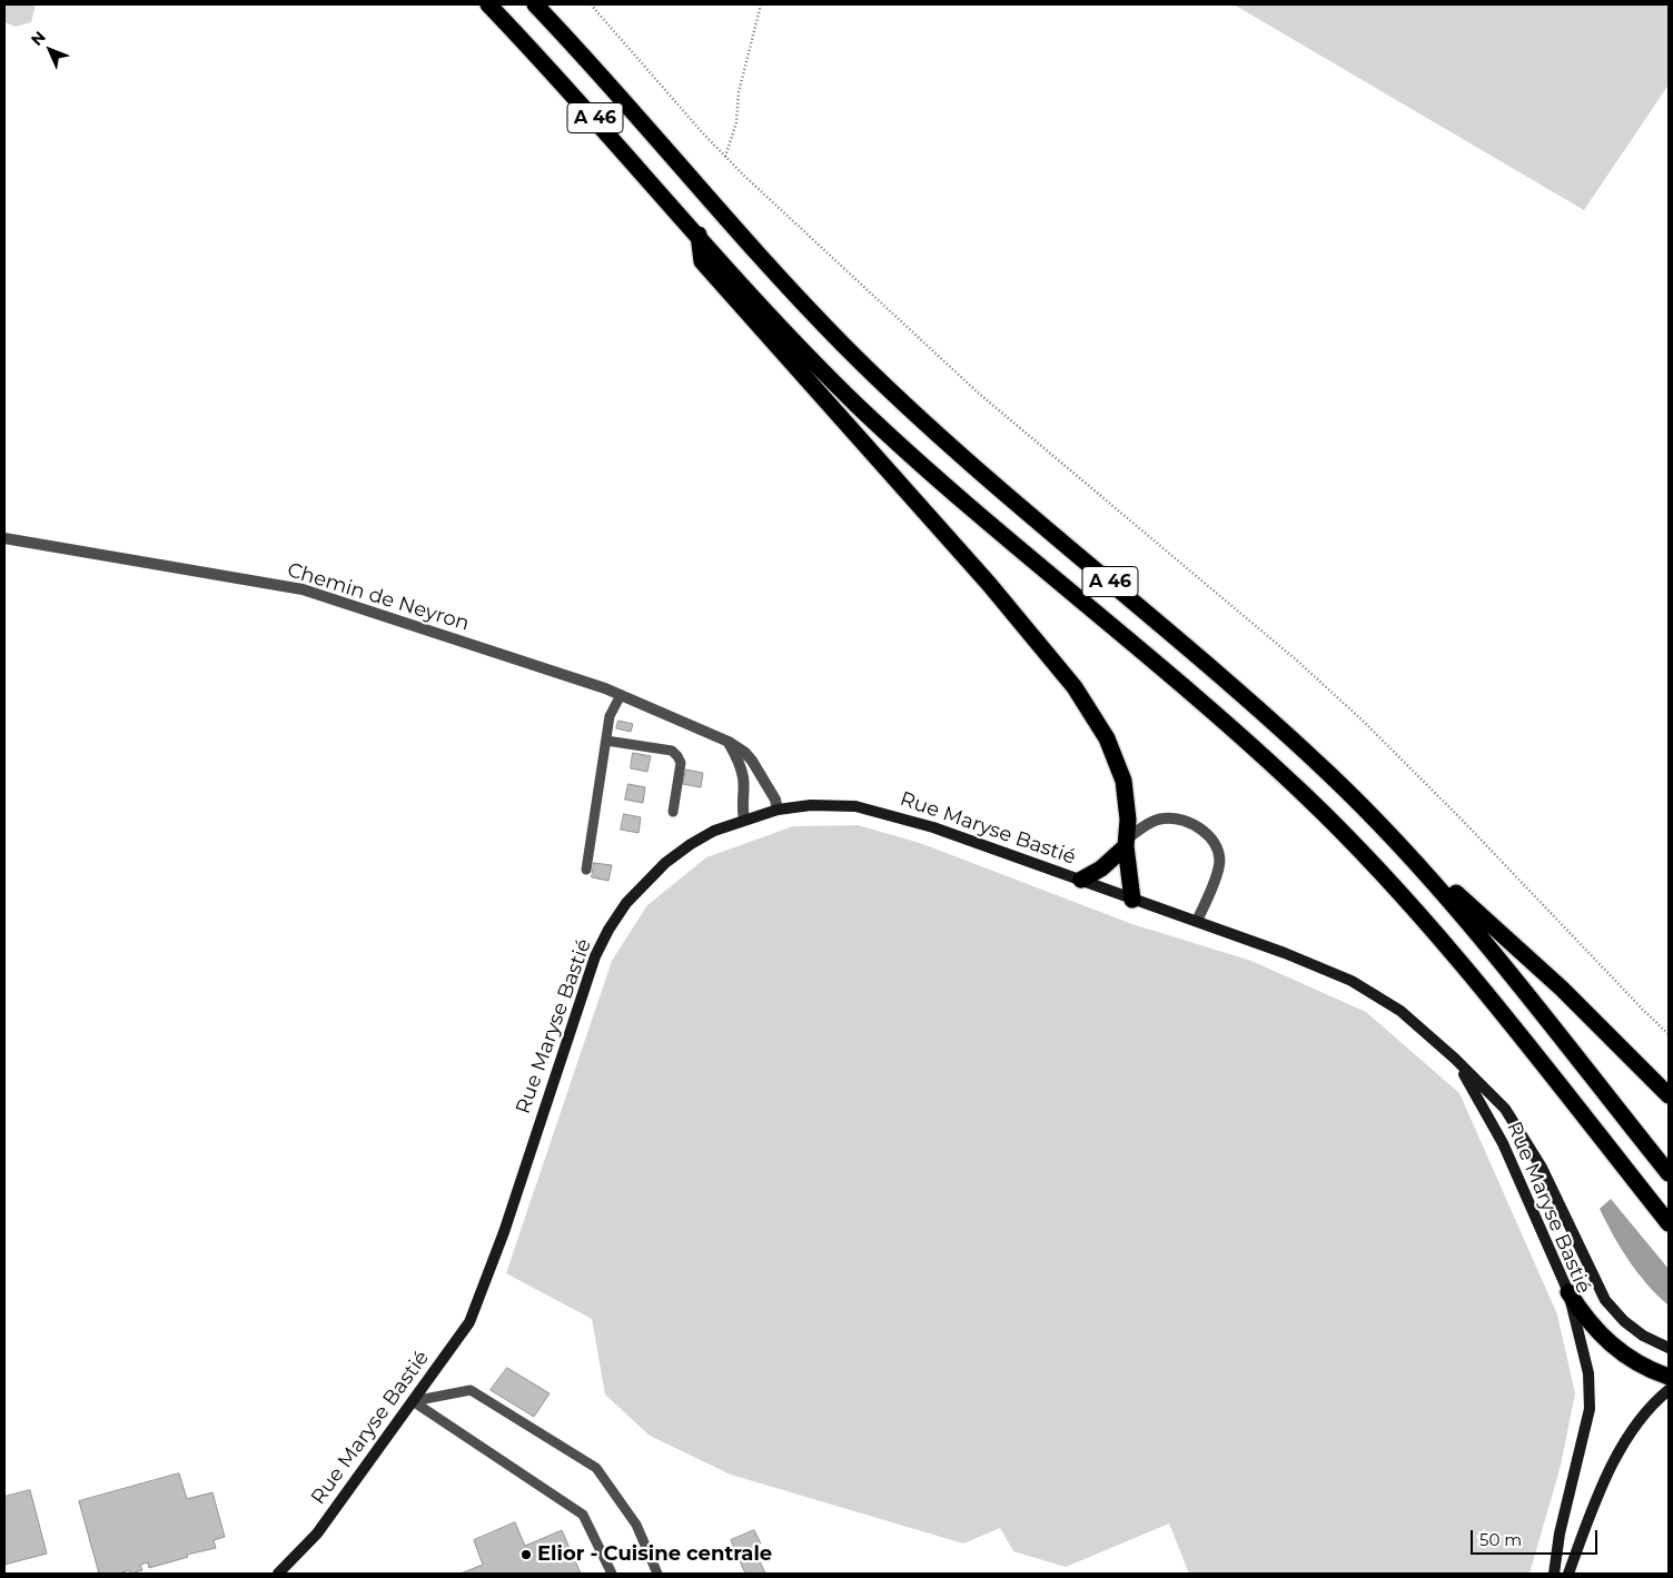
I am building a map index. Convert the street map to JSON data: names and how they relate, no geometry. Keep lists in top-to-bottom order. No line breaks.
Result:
{"streets":{"highway":["A 46"],"main road":["Rue Maryse Bastié"],"street":["Chemin de Neyron"]},"crossings":[["Chemin de Neyron","Rue Maryse Bastié"]],"places":["Elior - Cuisine centrale"],"scale_bar":"50 m","north":"top left"}
